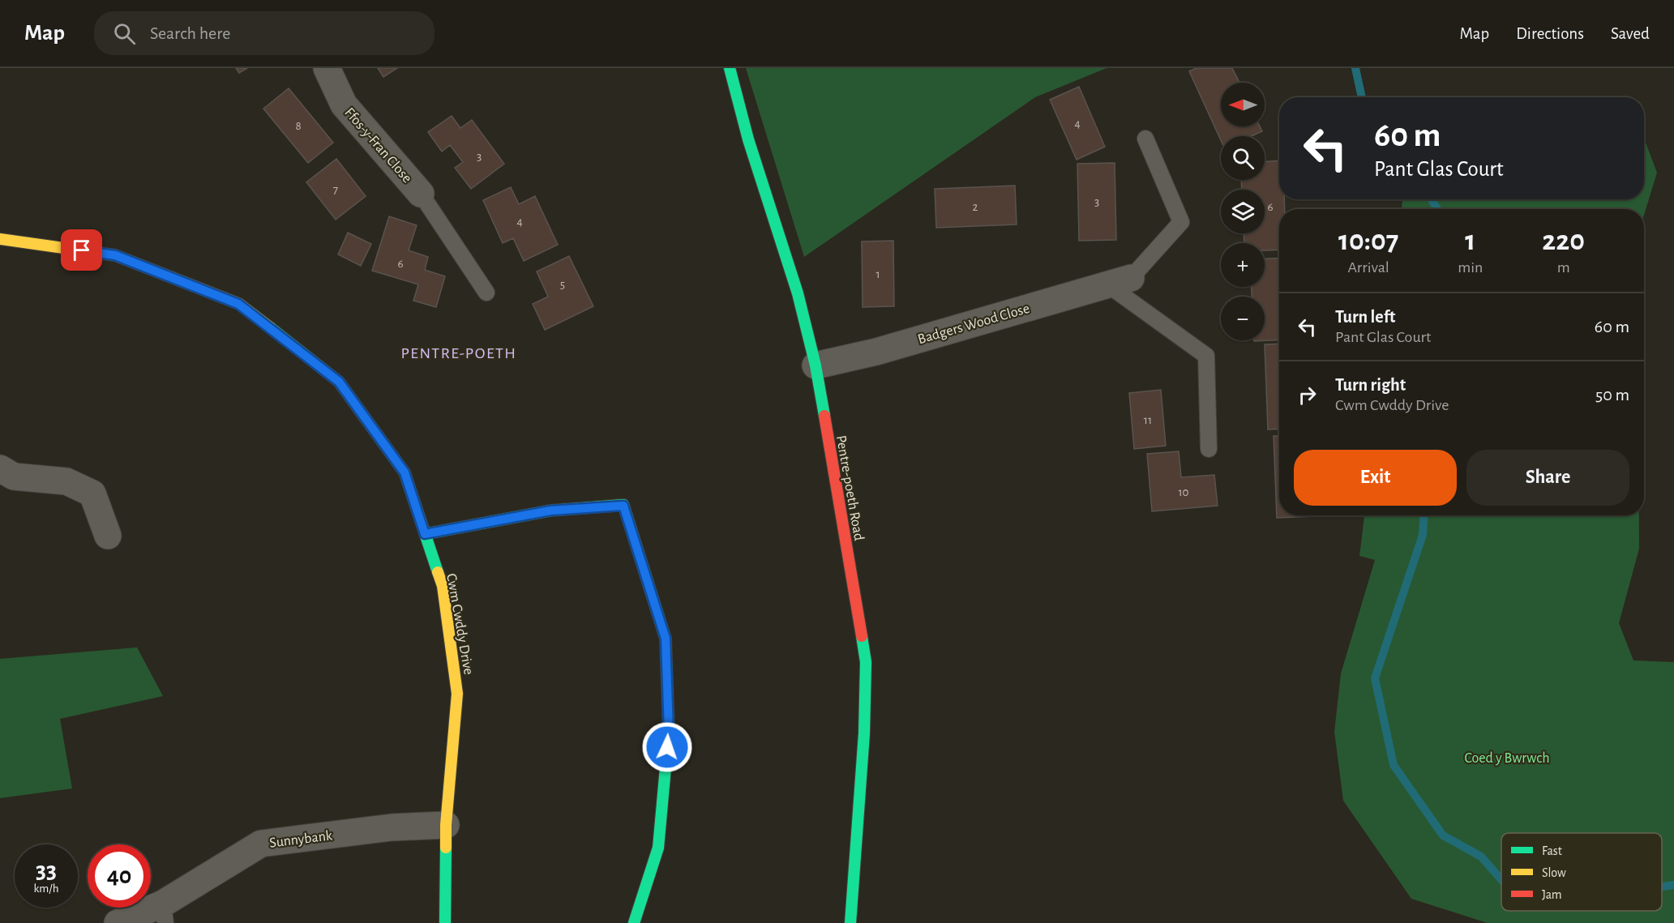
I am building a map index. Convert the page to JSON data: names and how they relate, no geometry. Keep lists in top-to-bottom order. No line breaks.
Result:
{"streets":{"street":["Ffos-y-Fran Close","Badgers Wood Close","Pentre-poeth Road","Cwm Cwddy Drive","Sunnybank"]},"crossings":[["Badgers Wood Close","Pentre-poeth Road"],["Cwm Cwddy Drive","Sunnybank"]],"districts":["PENTRE-POETH"],"parks":["Coed y Bwrwch"],"house_numbers":["4","8","3","7","3","2","6","4","6","1","5","11","10"],"legend":["Fast","Slow","Jam"],"north":"left","page":{"header":"Map","search":"Search here","nav":["Map","Directions","Saved"],"map_buttons":["+","−"],"turn":["60 m","Pant Glas Court"],"eta":["10:07","Arrival","1","min","220","m"],"list":[{"name":"Turn left","note":"Pant Glas Court","value":"60 m"},{"name":"Turn right","note":"Cwm Cwddy Drive","value":"50 m"}],"buttons":["Exit","Share"],"speed":"33 km/h","limit":"40"}}
